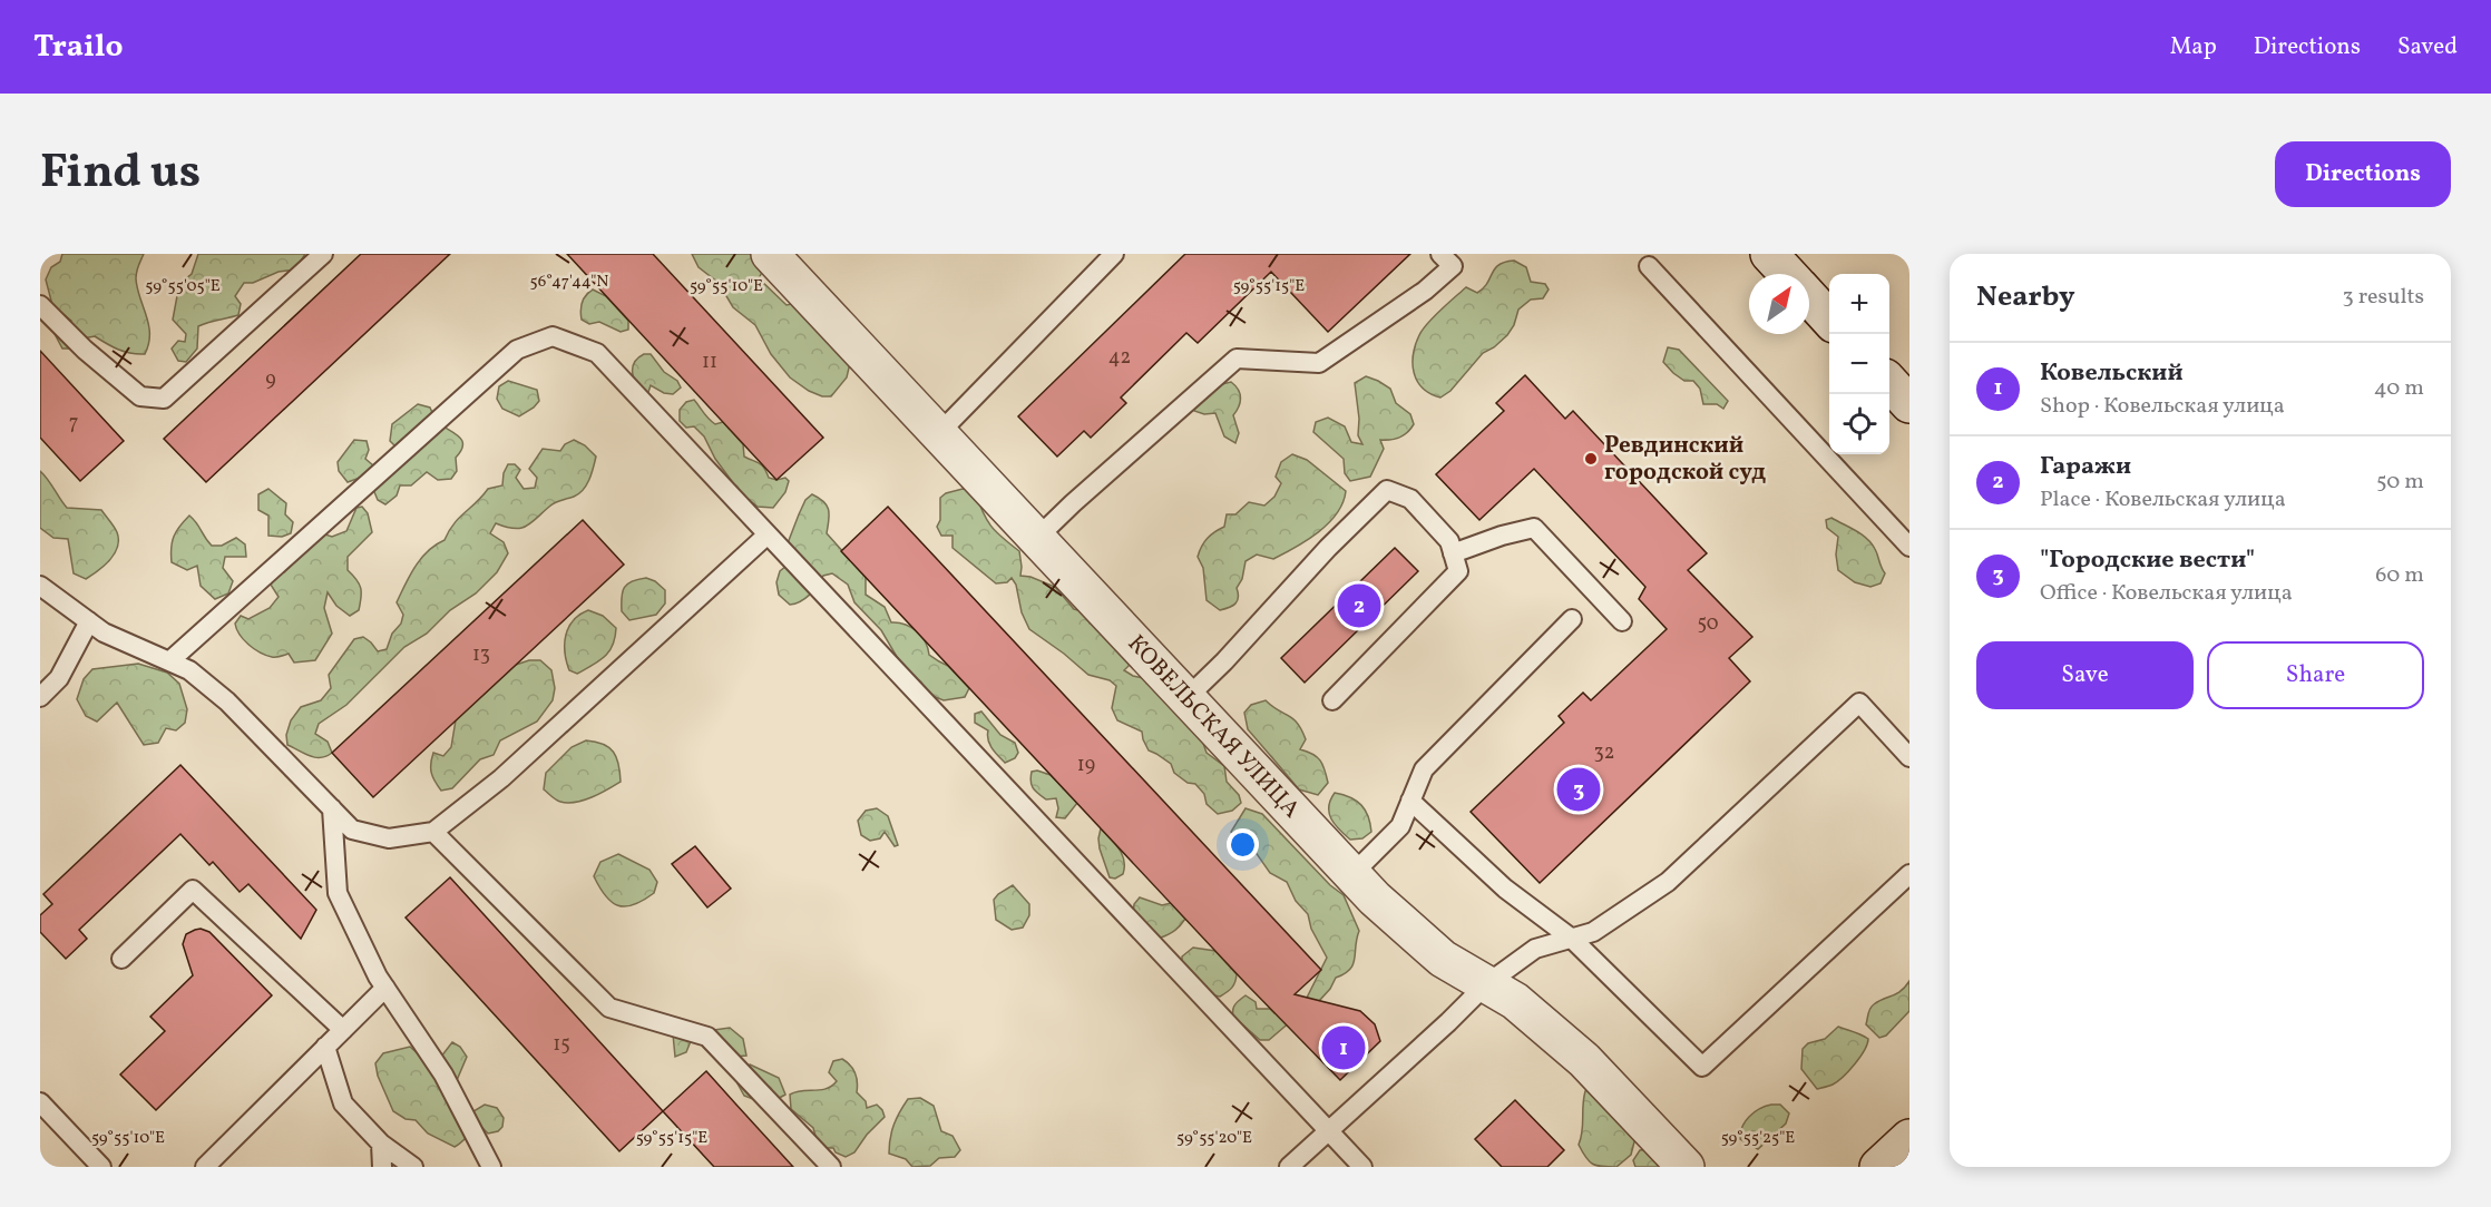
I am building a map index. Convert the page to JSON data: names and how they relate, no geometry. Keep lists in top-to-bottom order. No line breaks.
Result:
{"streets":{"street":["КОВЕЛЬСКАЯ УЛИЦА"]},"places":["Ревдинский городской суд"],"house_numbers":["42","11","9","7","50","13","32","19","15"],"north":"top right","page":{"header":"Trailo","nav":["Map","Directions","Saved"],"title":"Find us","buttons":["Directions",["Save","Share"]],"heading":["Nearby","3 results"],"map_buttons":["+","−"],"list":[{"mark":"1","name":"Ковельский","note":"Shop · Ковельская улица","value":"40 m"},{"mark":"2","name":"Гаражи","note":"Place · Ковельская улица","value":"50 m"},{"mark":"3","name":"\"Городские вести\"","note":"Office · Ковельская улица","value":"60 m"}],"pins":["2","3","1"]},"coordinates":["56°47'44\"N","59°55'10\"E","59°55'15\"E","59°55'05\"E","59°55'20\"E","59°55'25\"E"]}
